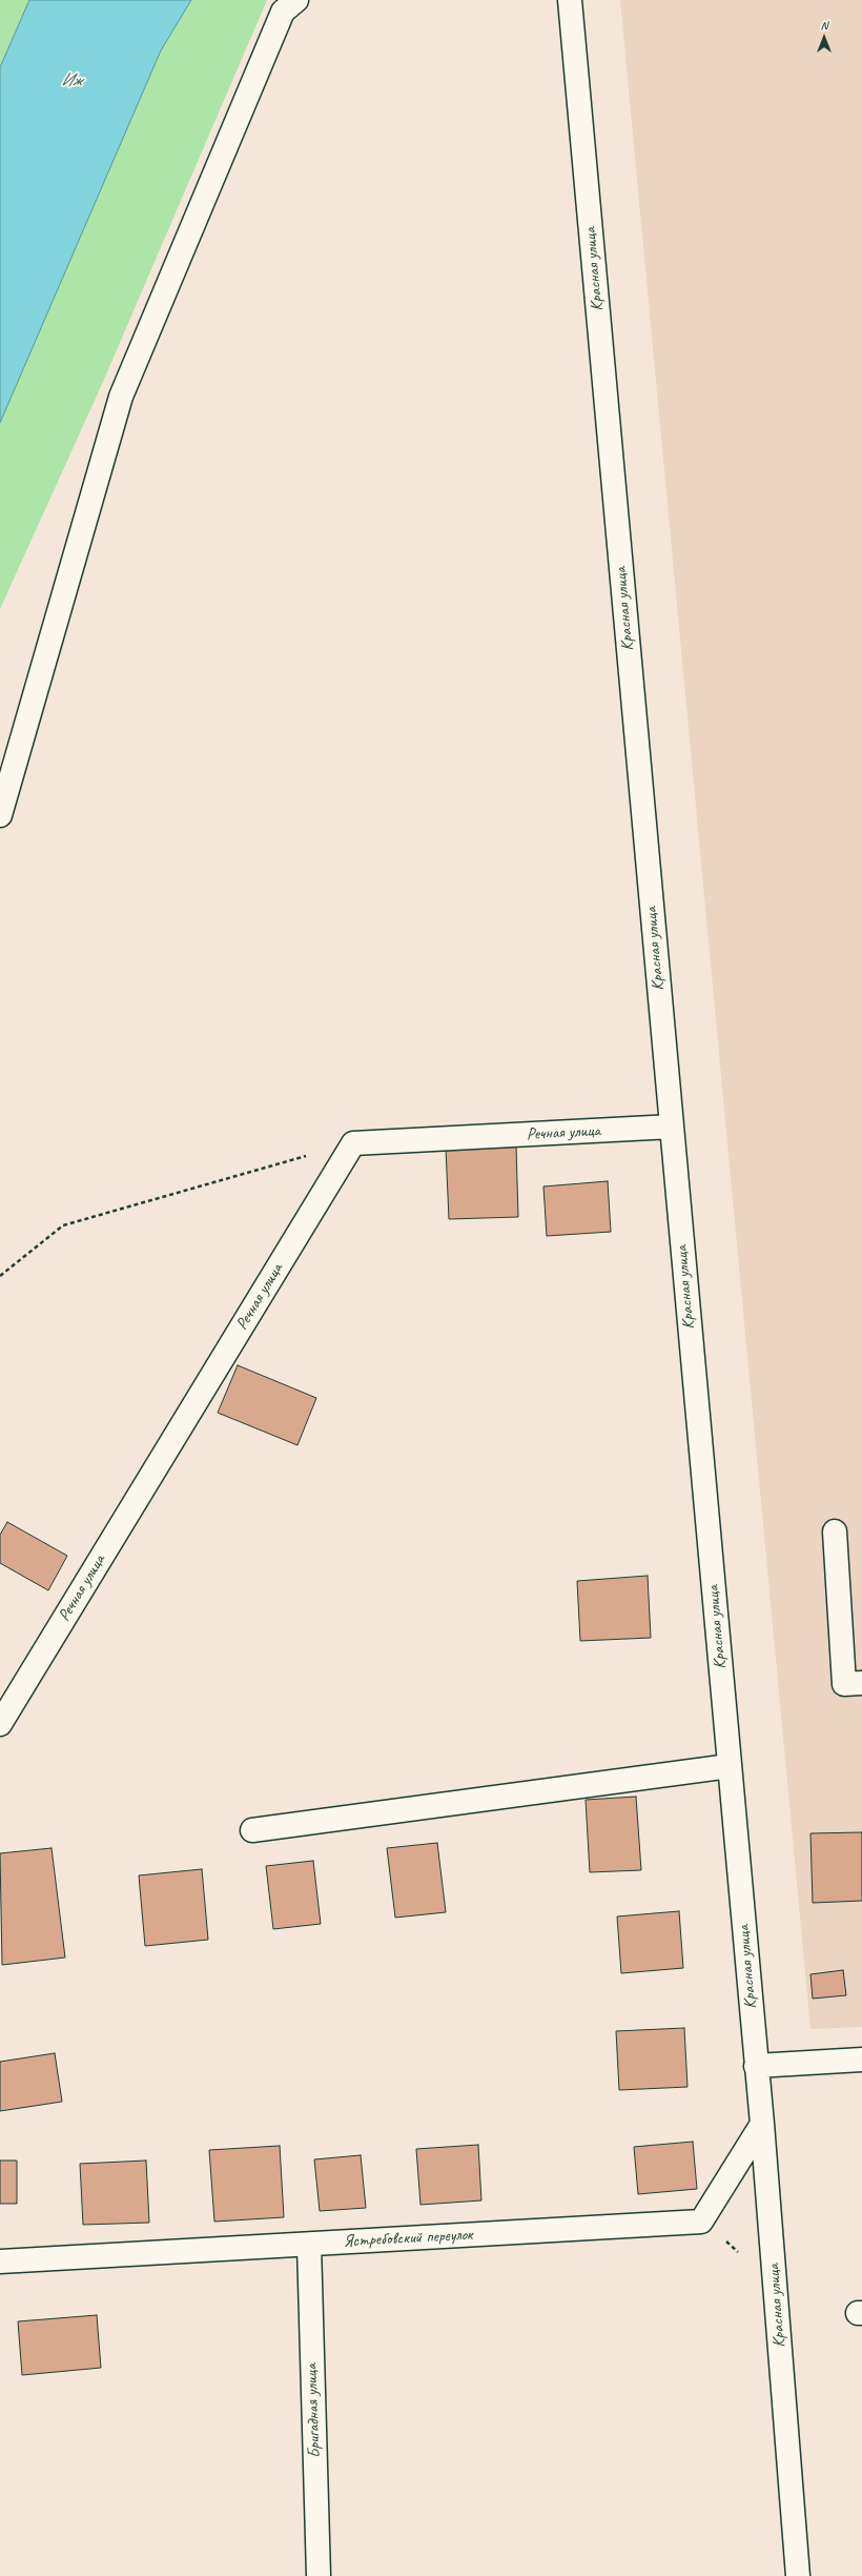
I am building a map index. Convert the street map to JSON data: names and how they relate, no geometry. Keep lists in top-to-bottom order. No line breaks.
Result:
{"streets":{"street":["Красная улица","Речная улица","Ястребовский переулок","Бригадная улица"]},"crossings":[["Красная улица","Речная улица"],["Красная улица","Ястребовский переулок"],["Ястребовский переулок","Бригадная улица"]],"water":["Иж"],"north":"top"}
